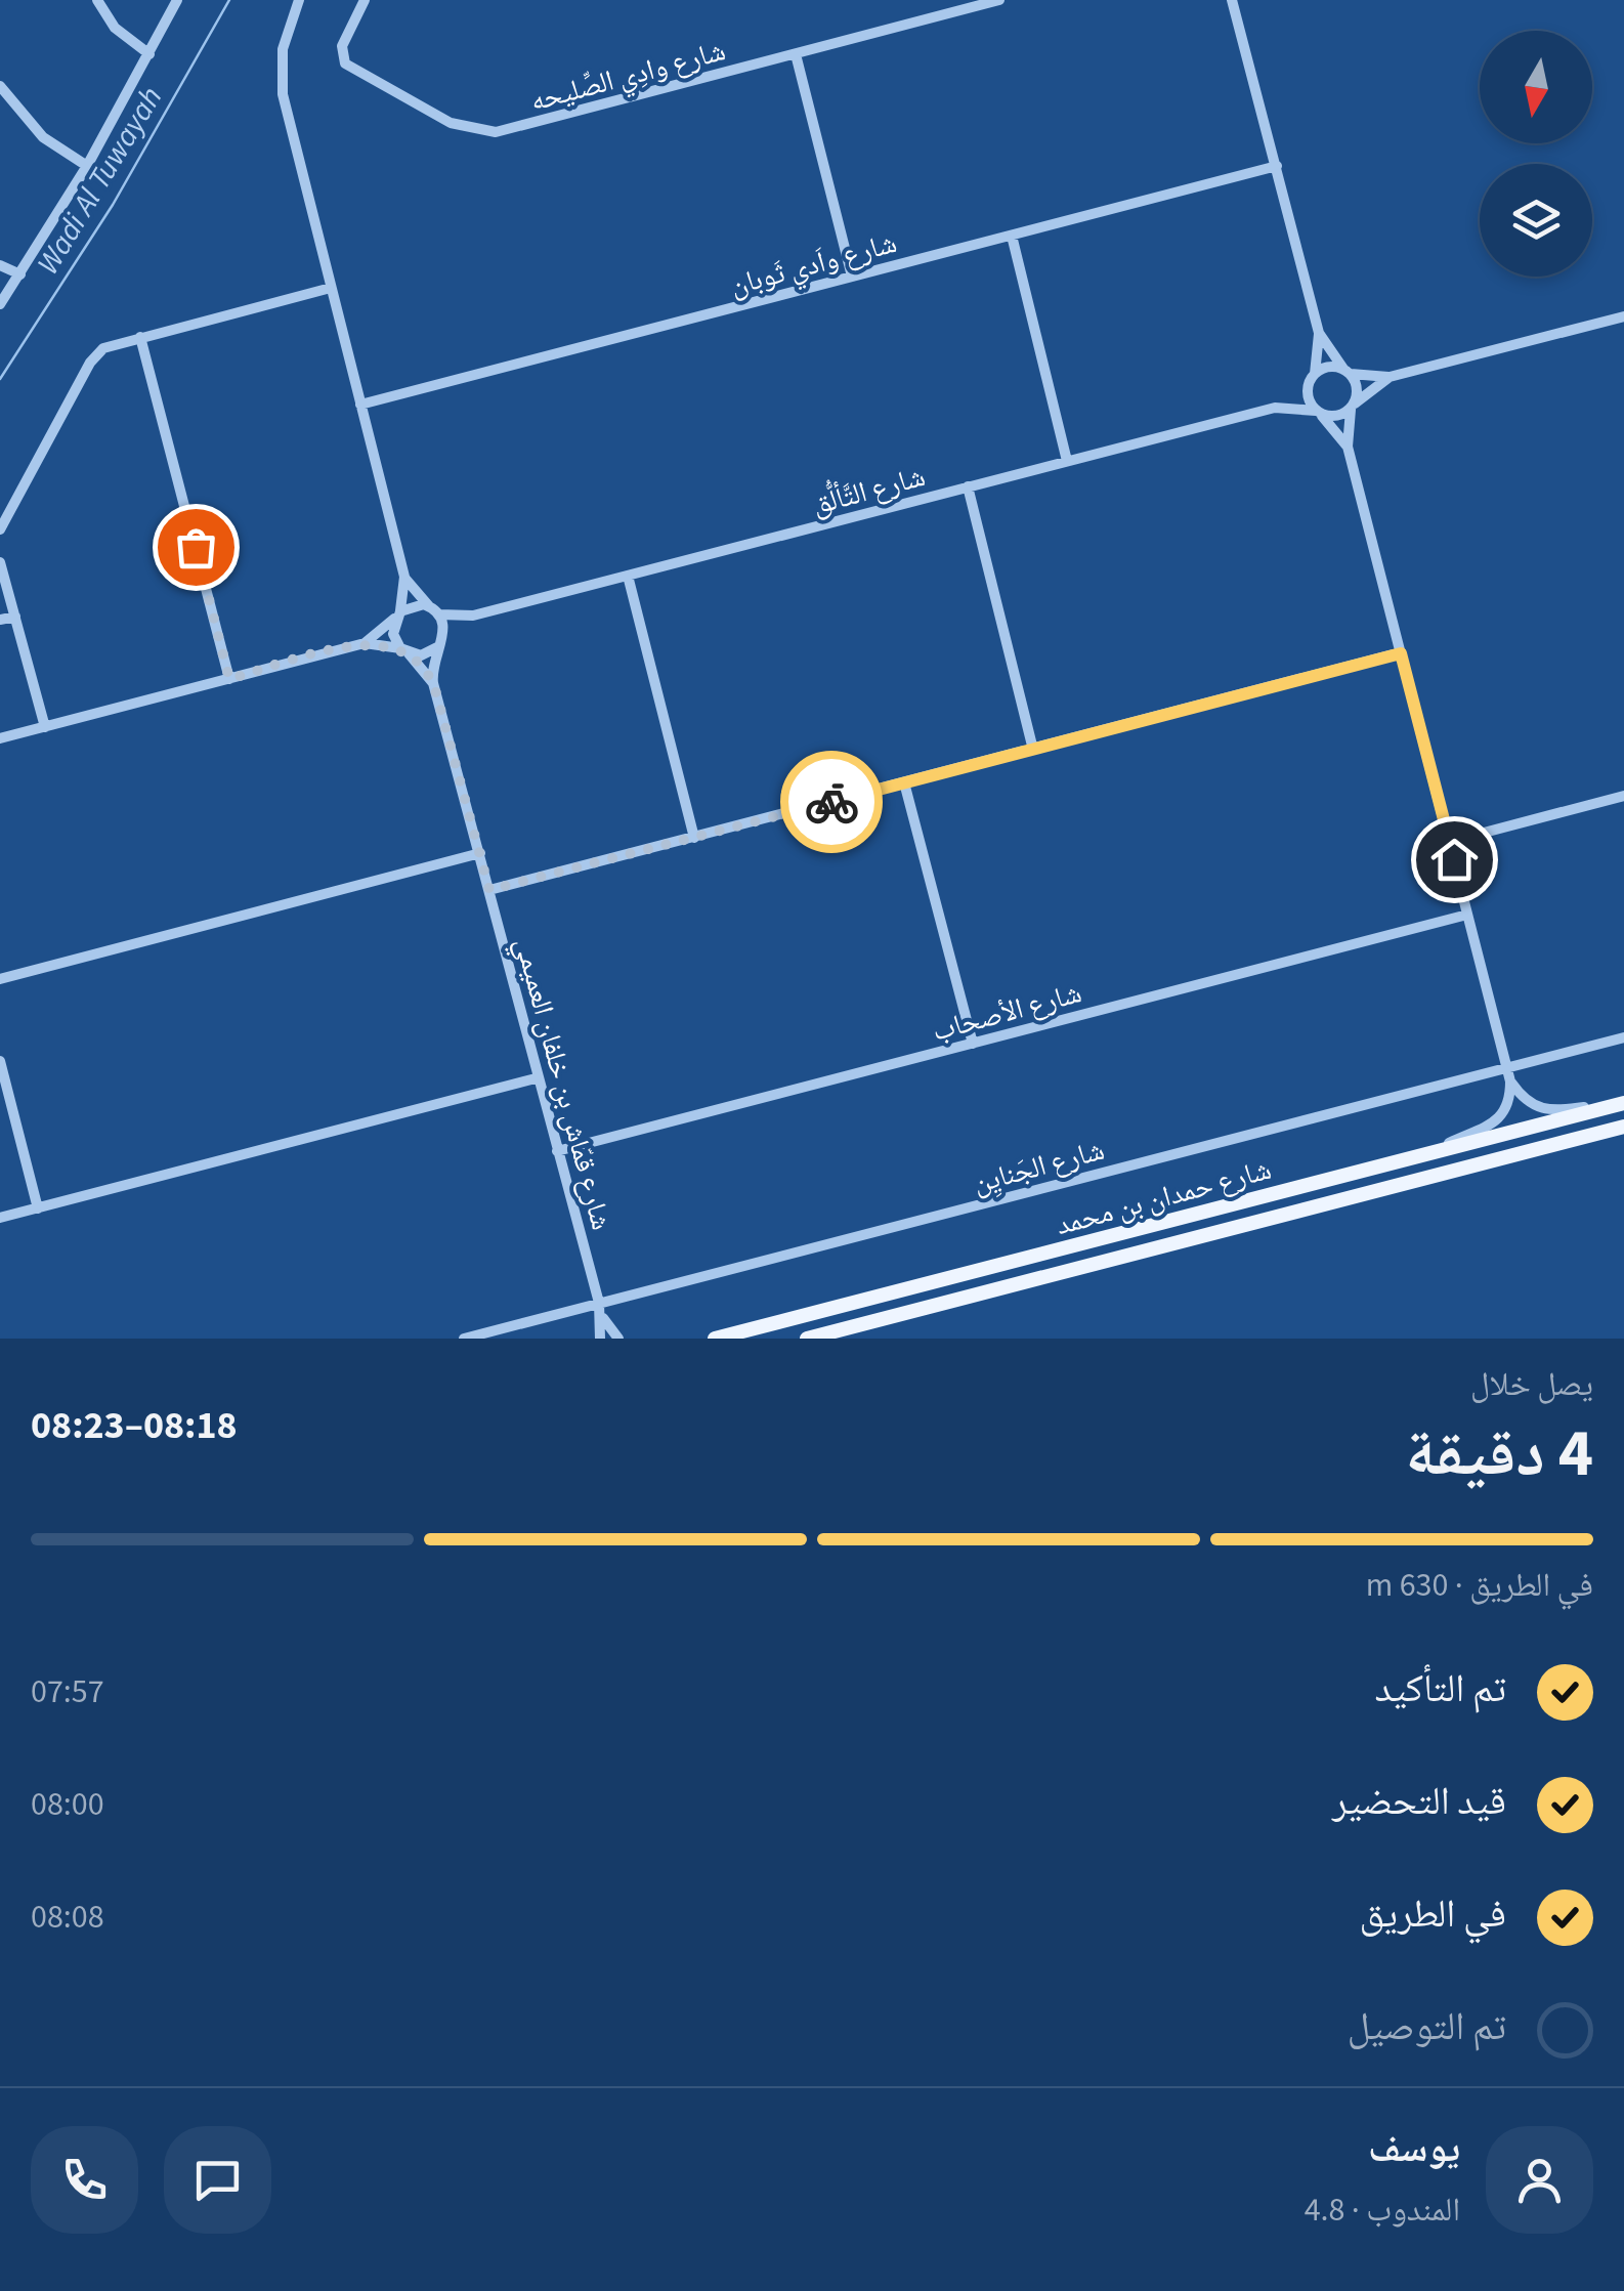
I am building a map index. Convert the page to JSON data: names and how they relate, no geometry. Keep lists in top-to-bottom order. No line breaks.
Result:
{"streets":{"main road":["شارع حمدان بن محمد"],"street":["شارع وادِي الصِّليحه","شارع واَدي ثَوبان","شارع التَّألُّق","شارع الأصحاب","شارع قمّاش بن خلفان العميمي","شارع الجَنايِن"]},"crossings":[["شارع التَّألُّق","شارع قمّاش بن خلفان العميمي"],["شارع الأصحاب","شارع قمّاش بن خلفان العميمي"],["شارع قمّاش بن خلفان العميمي","شارع الجَنايِن"]],"water":["Wadi Al Tuwayah"],"north":"bottom","page":{"heading":["4 دقيقة","يصل خلال","08:18–08:23"],"panel":["يوسف","المندوب · 4.8"],"bar":"في الطريق · 630 m","list":[["تم التأكيد","07:57"],["قيد التحضير","08:00"],["في الطريق","08:08"],"تم التوصيل"]}}
